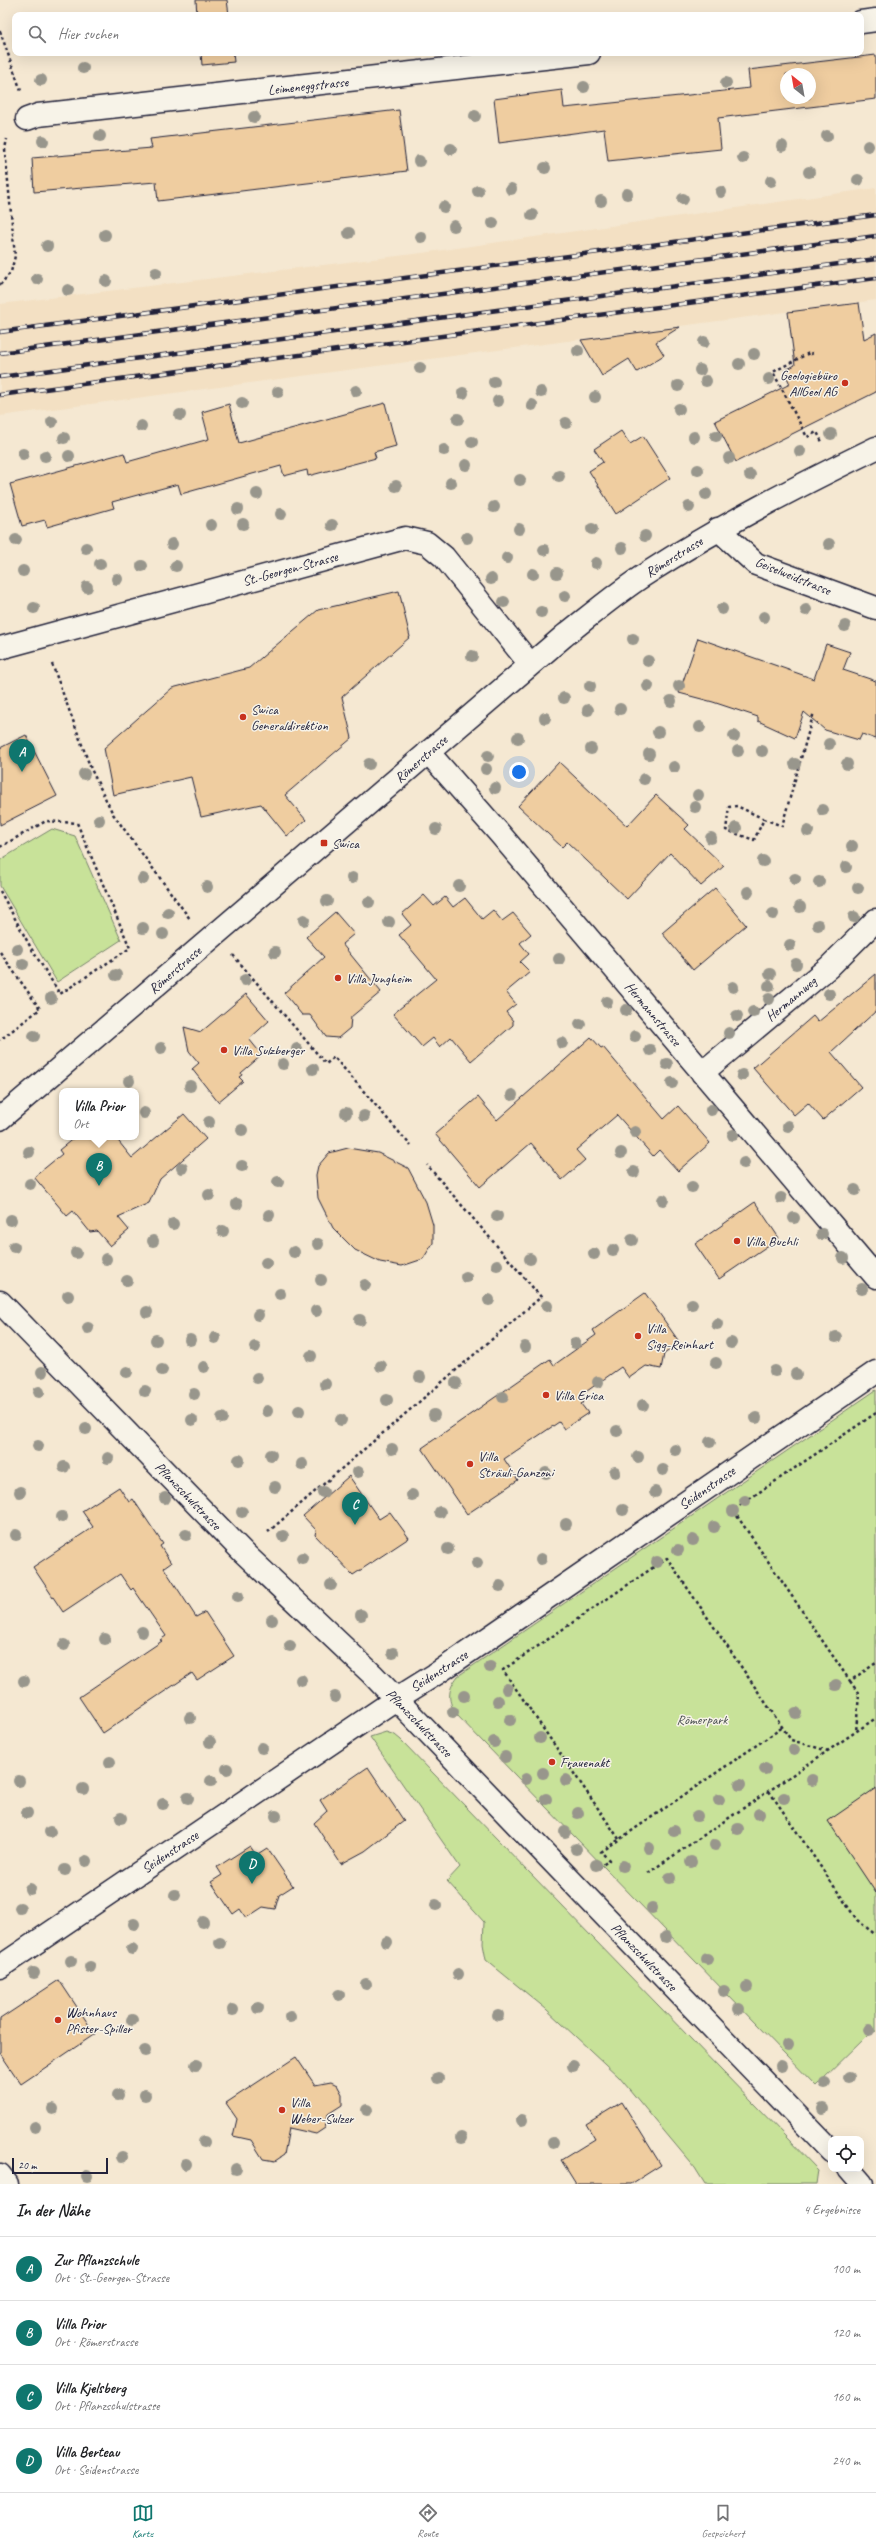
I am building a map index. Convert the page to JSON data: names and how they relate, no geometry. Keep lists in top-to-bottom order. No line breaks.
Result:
{"streets":{"street":["Leimeneggstrasse","Römerstrasse","St.-Georgen-Strasse","Geiselweidstrasse","Hermannweg","Hermannstrasse","Seidenstrasse","Pflanzschulstrasse"]},"crossings":[["Römerstrasse","St.-Georgen-Strasse"],["Römerstrasse","Geiselweidstrasse"],["Römerstrasse","Hermannstrasse"],["Hermannweg","Hermannstrasse"],["Seidenstrasse","Pflanzschulstrasse"]],"parks":["Römerpark"],"places":{"other":["Geologiebüro AllGeol AG","Swica Generaldirektion","Villa Jungheim","Villa Sulzberger","Villa Buchli","Villa Sigg-Reinhart","Villa Erica","Villa Sträuli-Ganzoni","Frauenakt","Wohnhaus Pfister-Spiller","Villa Weber-Sulzer"],"transit":["Swica"]},"scale_bar":"20 m","north":"top left","page":{"search":"Hier suchen","pins":["A","B","C","D"],"popup":["Villa Prior","Ort"],"scale":"20 m","heading":["In der Nähe","4 Ergebnisse"],"list":[{"mark":"A","name":"Zur Pflanzschule","note":"Ort · St.-Georgen-Strasse","value":"100 m"},{"mark":"B","name":"Villa Prior","note":"Ort · Römerstrasse","value":"120 m"},{"mark":"C","name":"Villa Kjelsberg","note":"Ort · Pflanzschulstrasse","value":"160 m"},{"mark":"D","name":"Villa Berteau","note":"Ort · Seidenstrasse","value":"240 m"}],"nav":["Karte","Route","Gespeichert"]}}
